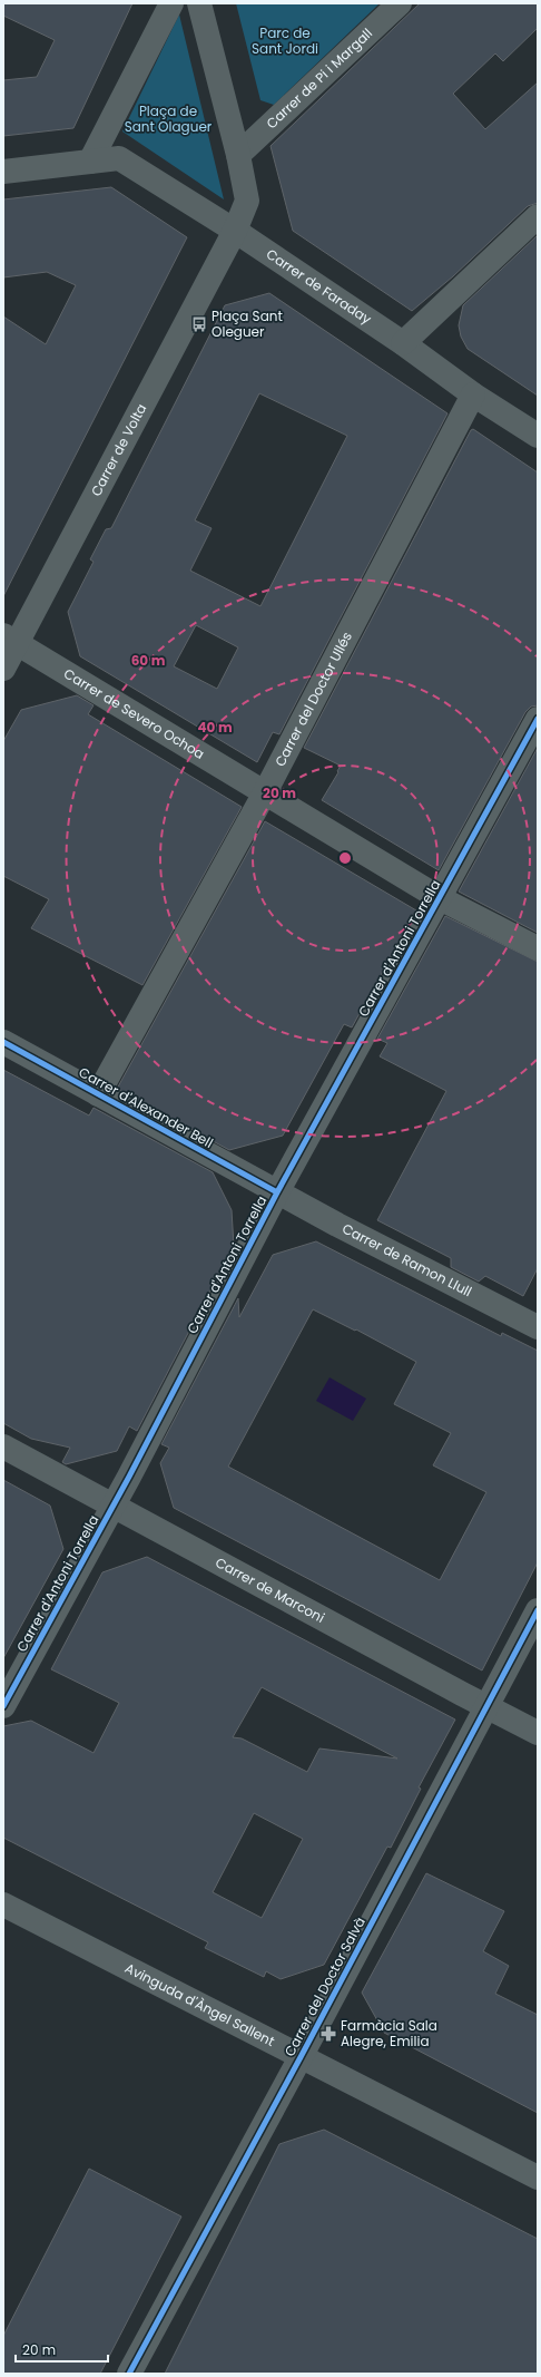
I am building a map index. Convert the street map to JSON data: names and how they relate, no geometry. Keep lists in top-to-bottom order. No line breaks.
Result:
{"streets":{"street":["Carrer de Pi i Margall","Carrer de Faraday","Carrer de Volta","Carrer del Doctor Ullés","Carrer de Severo Ochoa","Carrer d'Antoni Torrella","Carrer d'Alexander Bell","Carrer de Ramon Llull","Carrer de Marconi","Carrer del Doctor Salvà","Avinguda d'Àngel Sallent"]},"crossings":[["Carrer de Faraday","Carrer de Volta"],["Carrer de Faraday","Carrer del Doctor Ullés"],["Carrer de Volta","Carrer de Severo Ochoa"],["Carrer del Doctor Ullés","Carrer de Severo Ochoa"],["Carrer del Doctor Ullés","Carrer d'Alexander Bell"],["Carrer de Severo Ochoa","Carrer d'Antoni Torrella"],["Carrer d'Antoni Torrella","Carrer d'Alexander Bell"],["Carrer d'Antoni Torrella","Carrer de Ramon Llull"],["Carrer d'Antoni Torrella","Carrer de Marconi"],["Carrer d'Alexander Bell","Carrer de Ramon Llull"],["Carrer de Marconi","Carrer del Doctor Salvà"],["Carrer del Doctor Salvà","Avinguda d'Àngel Sallent"]],"parks":["Parc de Sant Jordi","Plaça de Sant Olaguer"],"places":{"bus stop":["Plaça Sant Oleguer"],"pharmacy":["Farmàcia Sala Alegre, Emilia"]},"scale_bar":"20 m","rings":["60 m","40 m","20 m"]}
